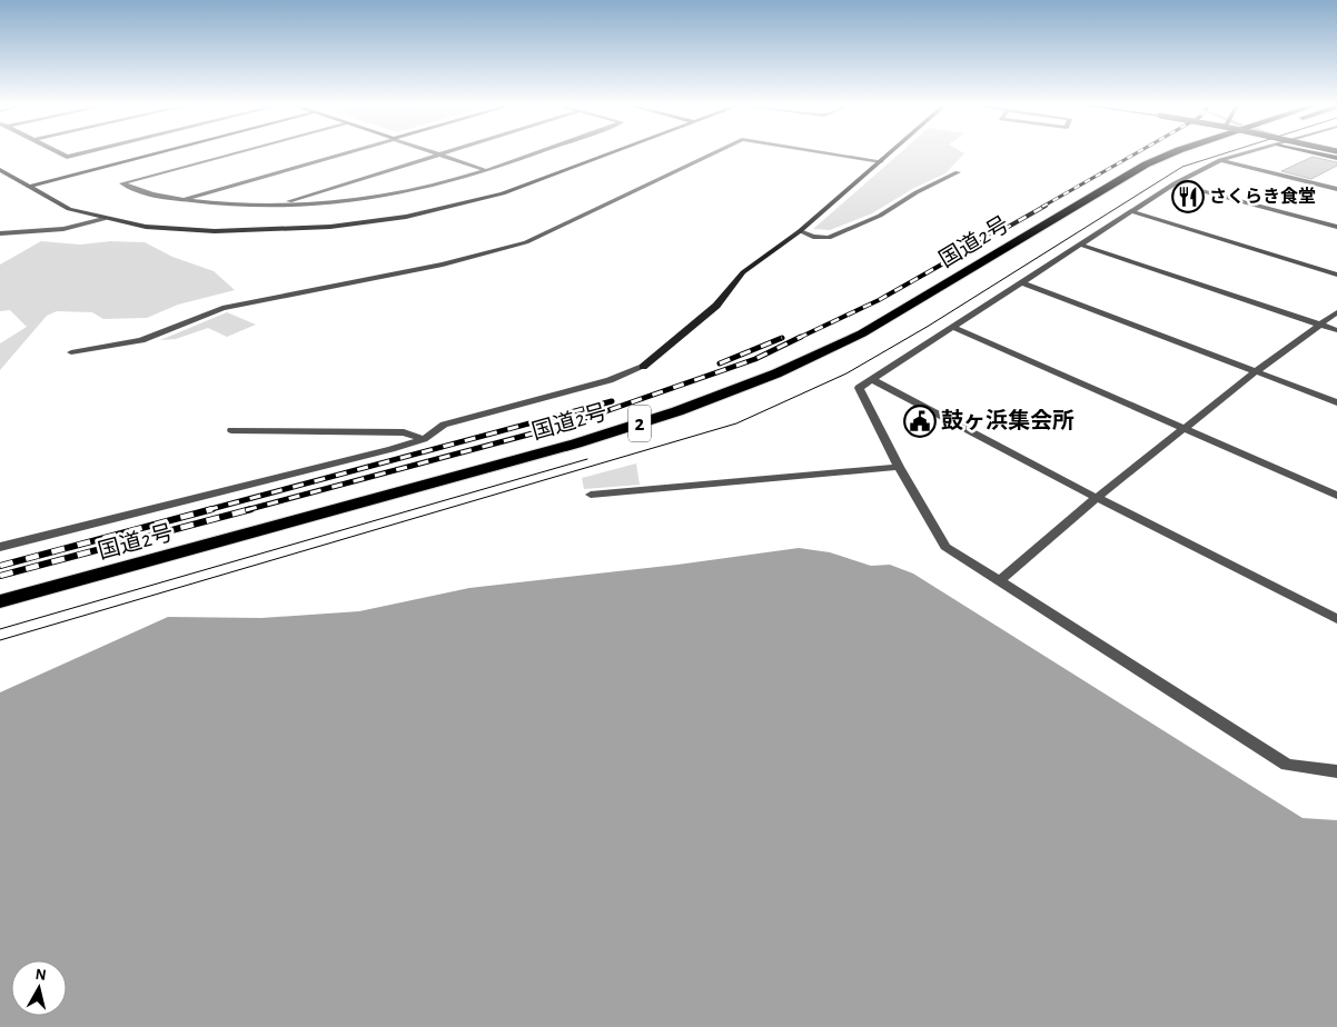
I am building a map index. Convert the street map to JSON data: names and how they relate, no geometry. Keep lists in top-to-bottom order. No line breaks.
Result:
{"streets":{"highway":["国道2号","2"]},"places":{"restaurant":["さくらき食堂"],"public building":["鼓ヶ浜集会所"]},"north":"top"}
